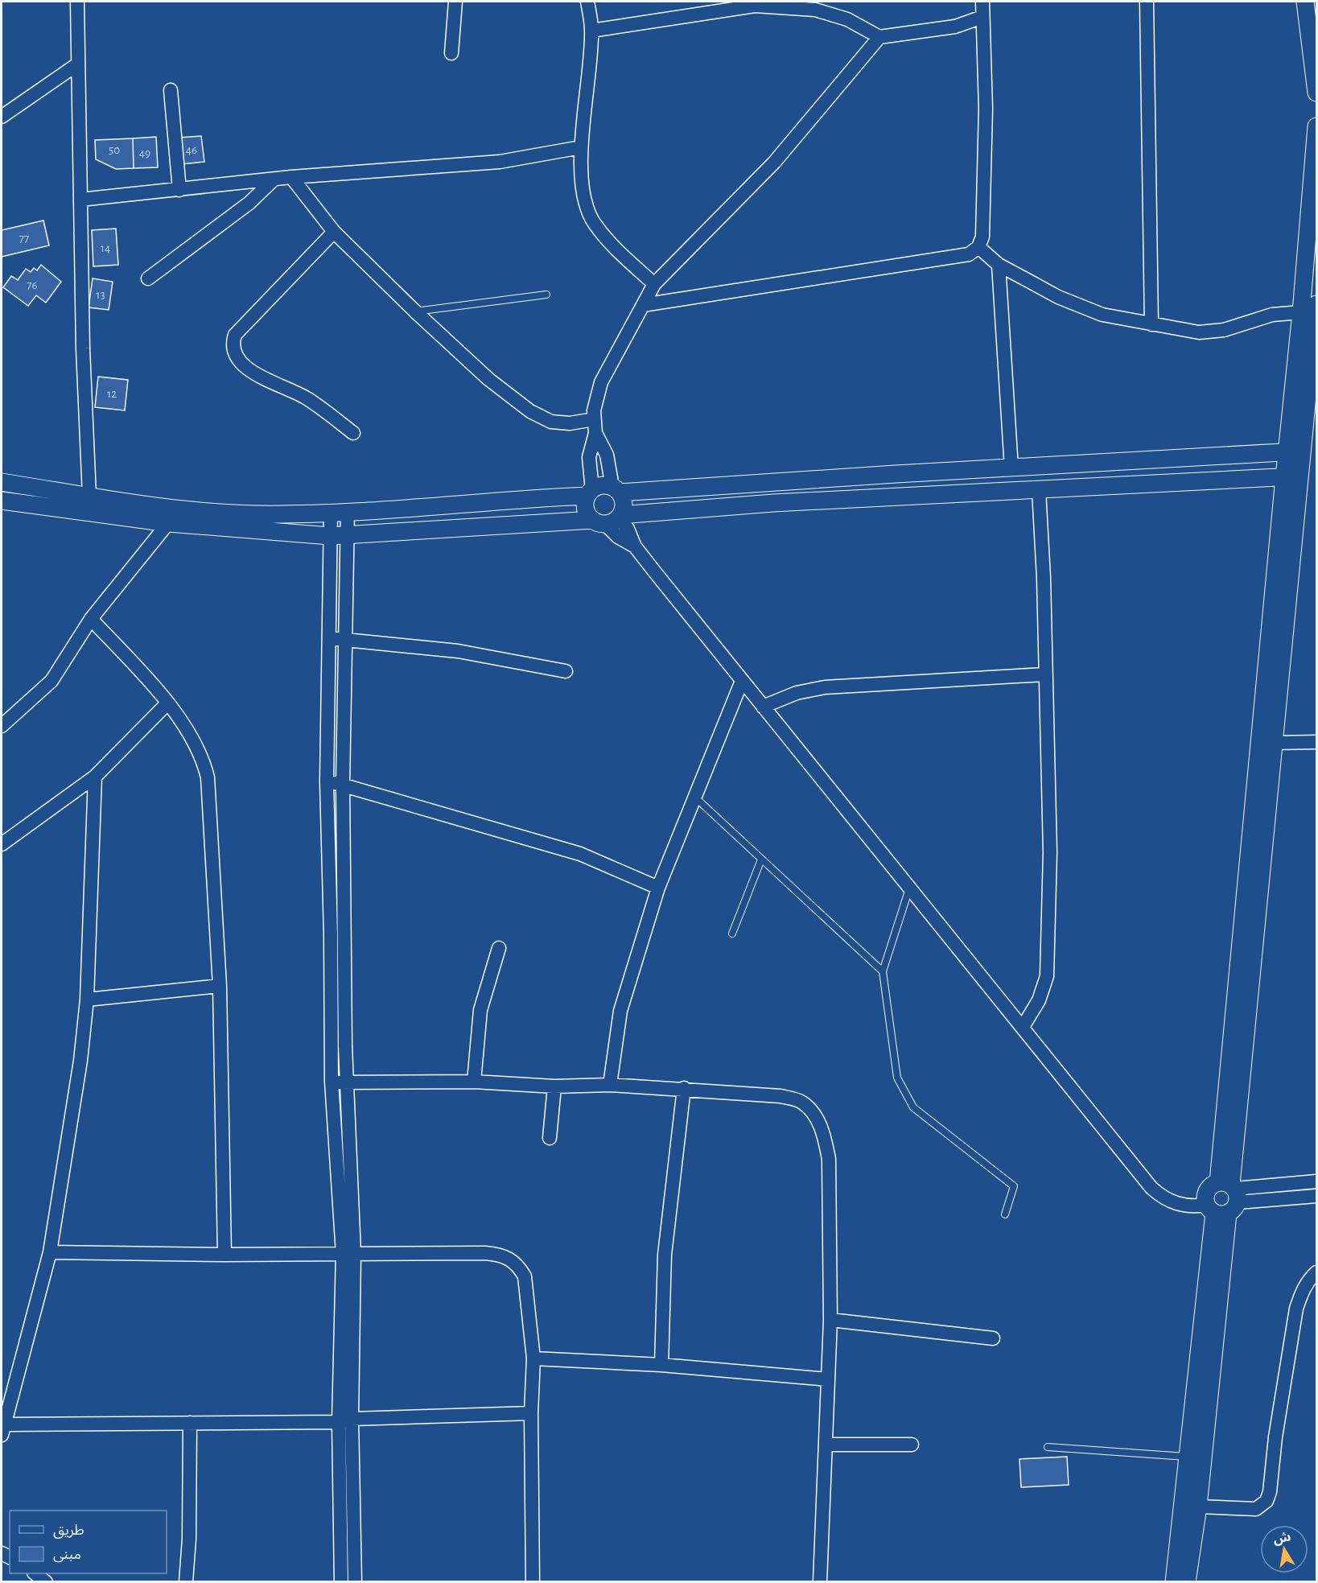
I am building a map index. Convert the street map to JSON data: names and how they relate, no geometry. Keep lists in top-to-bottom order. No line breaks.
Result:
{"house_numbers":["50","46","49","77","14","76","13","12"],"legend":["طريق","مبنى"],"north":"top"}
